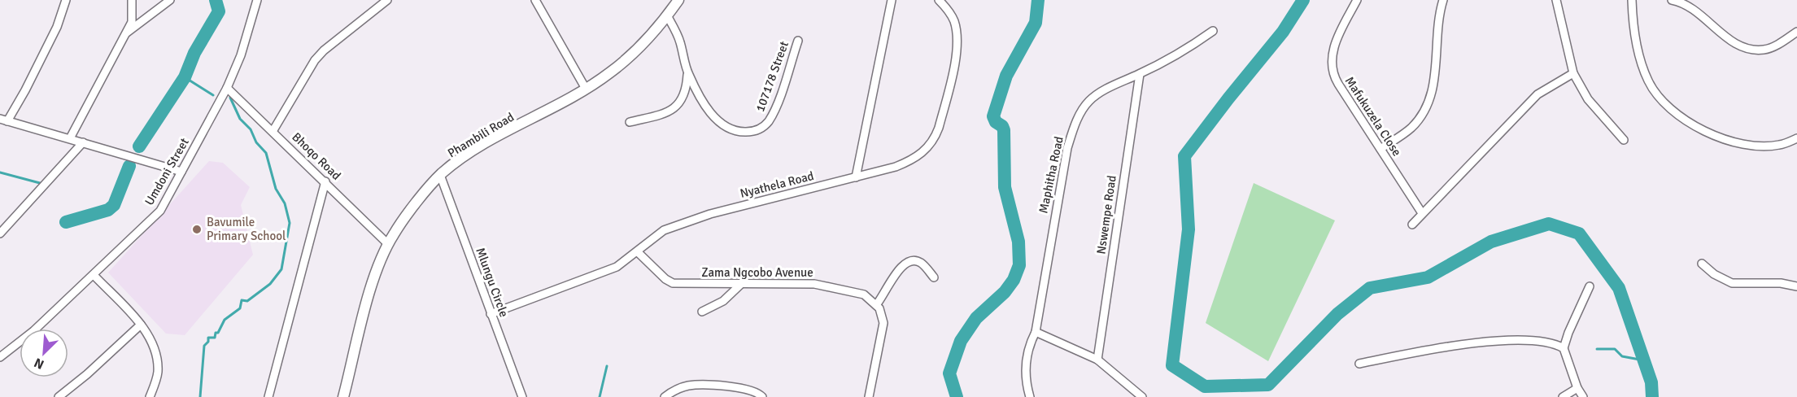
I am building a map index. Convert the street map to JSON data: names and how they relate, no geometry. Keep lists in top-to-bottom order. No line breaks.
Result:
{"streets":{"street":["107178 Street","Mafukuzela Close","Phambili Road","Bhoqo Road","Umdoni Street","Maphitha Road","Nyathela Road","Nswempe Road","Zama Ngcobo Avenue","Mlungu Circle"]},"crossings":[["107178 Street","Phambili Road"],["Phambili Road","Bhoqo Road"],["Phambili Road","Mlungu Circle"],["Bhoqo Road","Umdoni Street"],["Maphitha Road","Nswempe Road"],["Nyathela Road","Zama Ngcobo Avenue"],["Nyathela Road","Mlungu Circle"]],"places":["Bavumile Primary School"],"north":"bottom left"}
